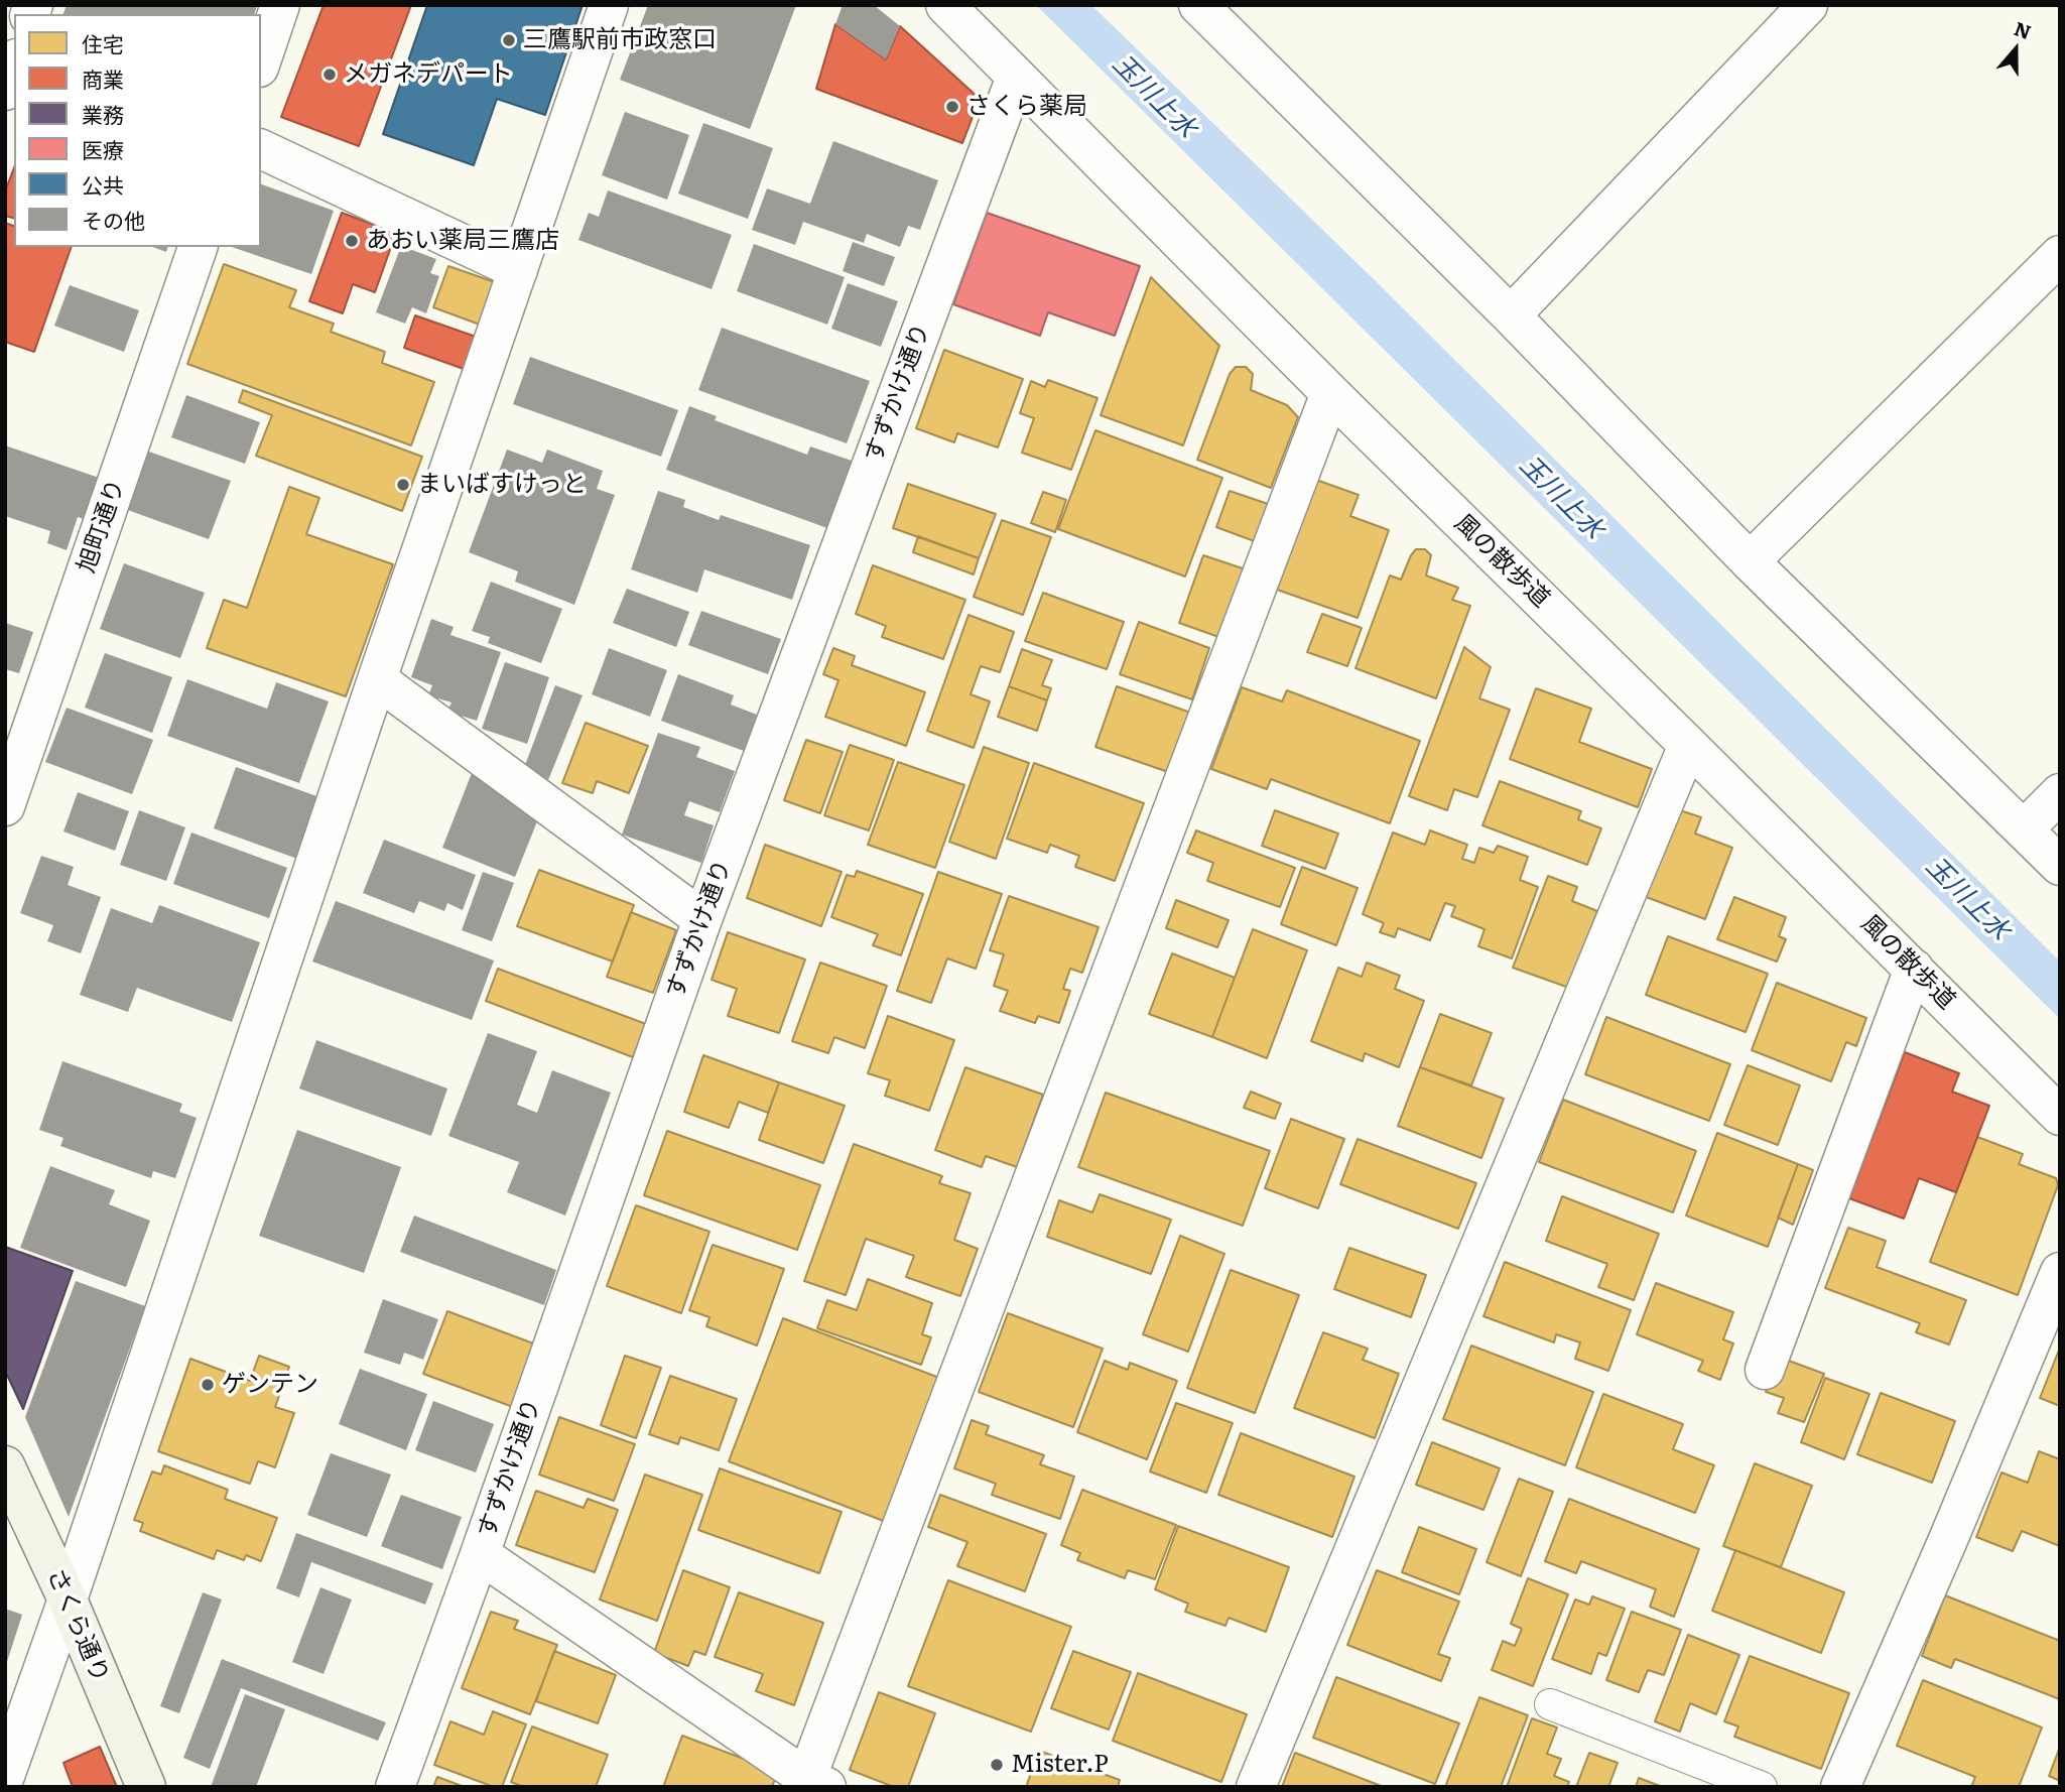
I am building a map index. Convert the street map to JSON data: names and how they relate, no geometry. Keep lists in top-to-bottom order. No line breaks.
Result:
{"streets":{"street":["すずかけ通り","旭町通り","風の散歩道","さくら通り"]},"crossings":[["すずかけ通り","風の散歩道"]],"water":["玉川上水"],"places":["三鷹駅前市政窓口","メガネデパート","さくら薬局","あおい薬局三鷹店","まいばすけっと","ゲンテン","Mister.P"],"legend":["住宅","商業","業務","医療","公共","その他"],"north":"top"}
